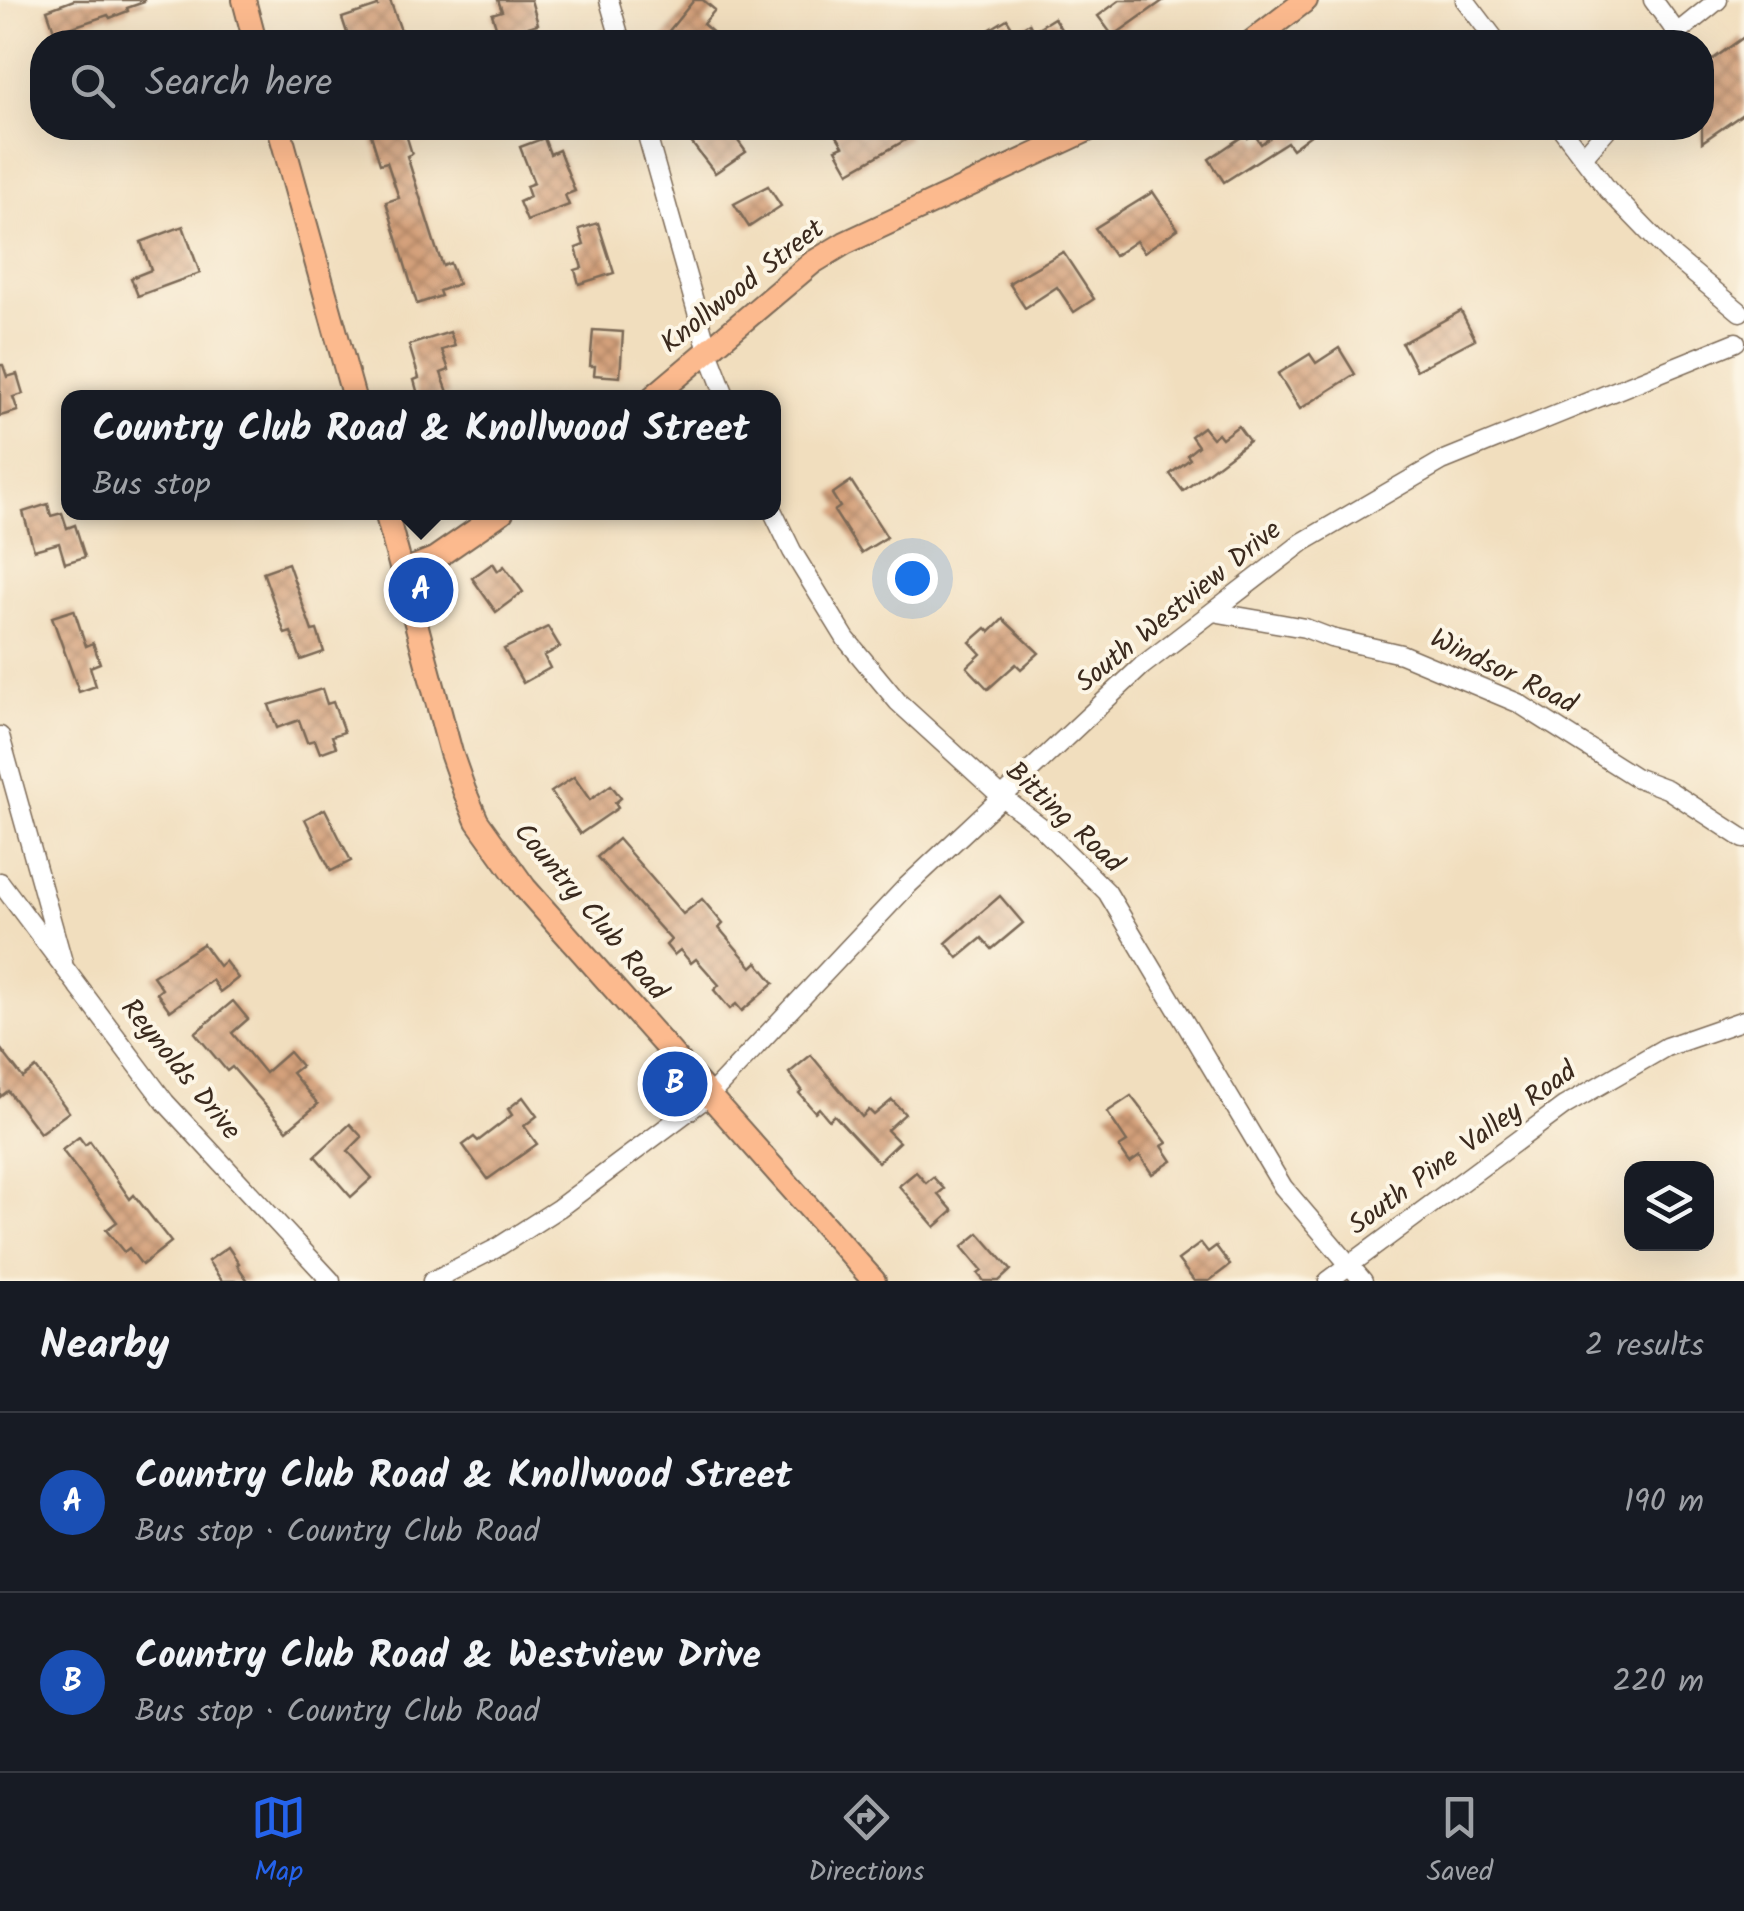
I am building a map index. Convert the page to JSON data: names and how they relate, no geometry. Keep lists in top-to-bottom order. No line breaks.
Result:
{"streets":{"main road":["Knollwood Street","Country Club Road"],"street":["South Westview Drive","Windsor Road","Bitting Road","Reynolds Drive","South Pine Valley Road"]},"crossings":[["South Westview Drive","Windsor Road"],["South Westview Drive","Bitting Road"],["South Westview Drive","Country Club Road"],["Bitting Road","South Pine Valley Road"]],"page":{"search":"Search here","popup":["Country Club Road & Knollwood Street","Bus stop"],"pins":["A","B"],"heading":["Nearby","2 results"],"list":[{"mark":"A","name":"Country Club Road & Knollwood Street","note":"Bus stop · Country Club Road","value":"190 m"},{"mark":"B","name":"Country Club Road & Westview Drive","note":"Bus stop · Country Club Road","value":"220 m"}],"nav":["Map","Directions","Saved"]}}
